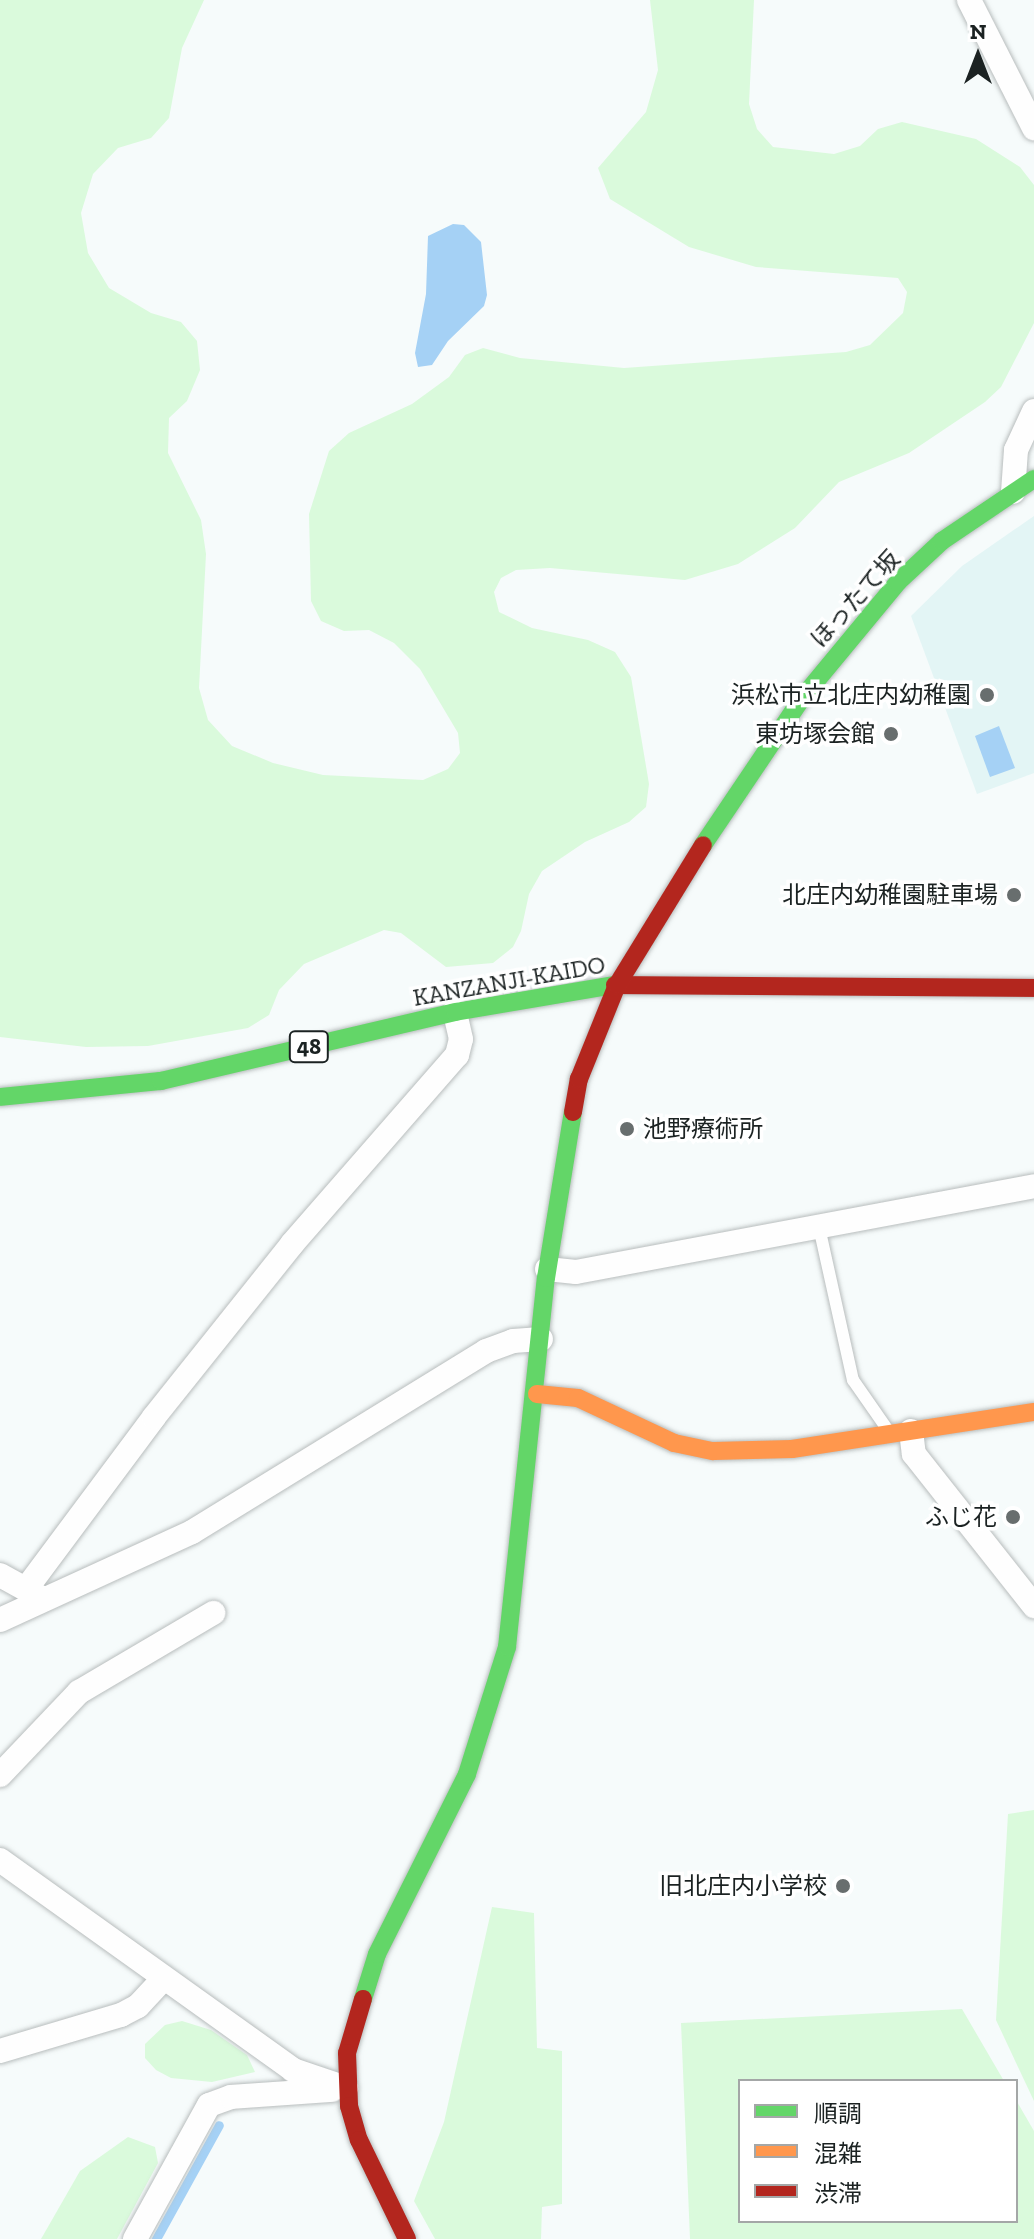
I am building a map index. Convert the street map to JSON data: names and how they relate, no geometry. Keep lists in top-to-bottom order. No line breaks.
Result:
{"streets":{"street":["ほったて坂","KANZANJI-KAIDO","48"]},"crossings":[["ほったて坂","KANZANJI-KAIDO"]],"places":["浜松市立北庄内幼稚園","東坊塚会館","北庄内幼稚園駐車場","池野療術所","ふじ花","旧北庄内小学校"],"legend":["順調","混雑","渋滞"],"north":"top"}
